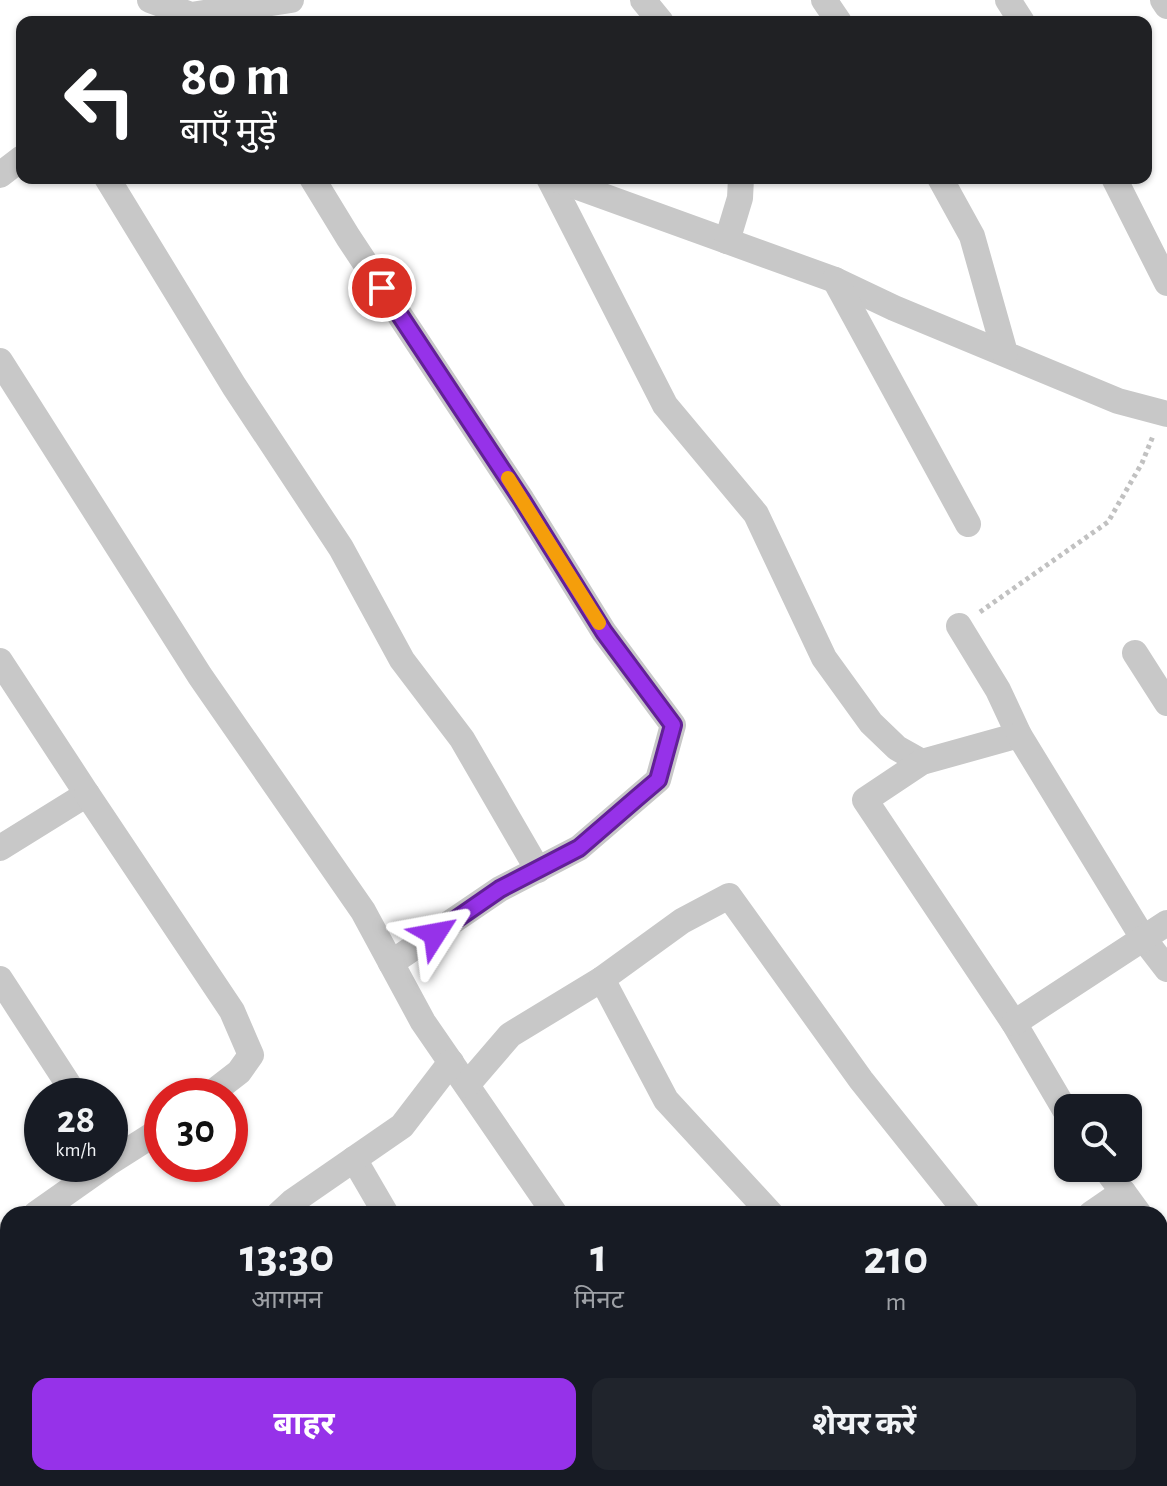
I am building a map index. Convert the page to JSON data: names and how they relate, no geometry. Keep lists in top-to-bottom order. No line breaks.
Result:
{"page":{"turn":["80 m","बाएँ मुड़ें"],"speed":"28 km/h","limit":"30","eta":["13:30","आगमन","1","मिनट","210","m"],"buttons":["बाहर","शेयर करें"]}}
